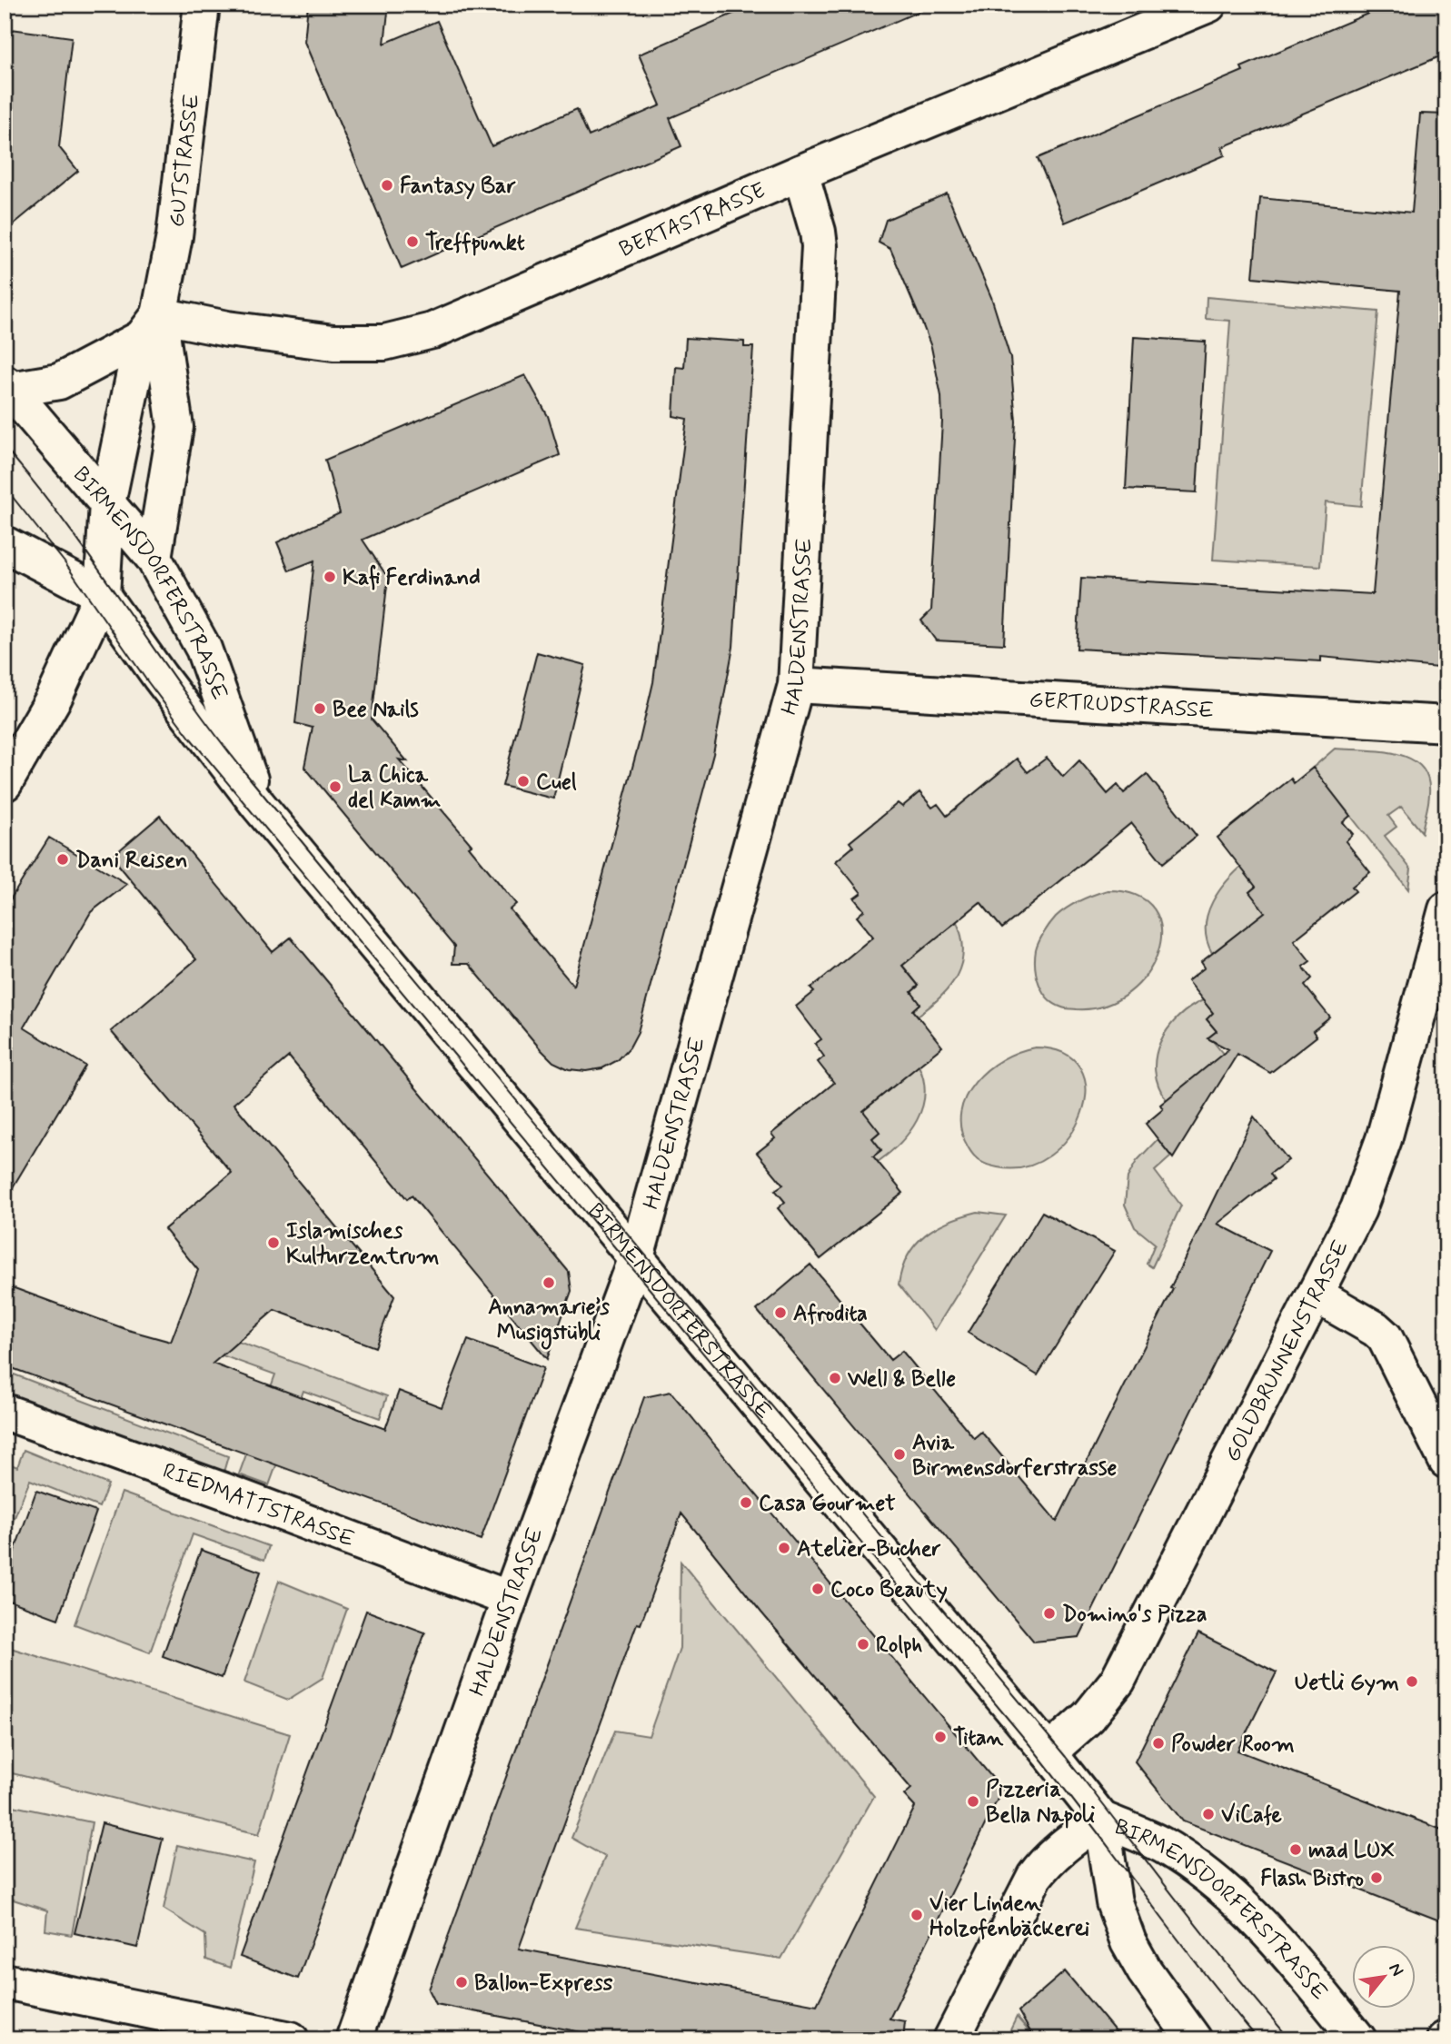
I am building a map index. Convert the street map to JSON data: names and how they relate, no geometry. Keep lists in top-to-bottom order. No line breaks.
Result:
{"streets":{"street":["GUTSTRASSE","BERTASTRASSE","BIRMENSDORFERSTRASSE","HALDENSTRASSE","GERTRUDSTRASSE","GOLDBRUNNENSTRASSE","RIEDMATTSTRASSE"]},"crossings":[["GUTSTRASSE","BERTASTRASSE"],["GUTSTRASSE","BIRMENSDORFERSTRASSE"],["BERTASTRASSE","HALDENSTRASSE"],["BIRMENSDORFERSTRASSE","HALDENSTRASSE"],["BIRMENSDORFERSTRASSE","GOLDBRUNNENSTRASSE"],["HALDENSTRASSE","GERTRUDSTRASSE"],["HALDENSTRASSE","RIEDMATTSTRASSE"]],"places":["Fantasy Bar","Treffpunkt","Kafi Ferdinand","Bee Nails","Cuel","La Chica del Kamm","Dani Reisen","Islamisches Kulturzentrum","Annamarie’s Musigstübli","Afrodita","Well & Belle","Avia Birmensdorferstrasse","Casa Gourmet","Atelier-Bucher","Coco Beauty","Domino's Pizza","Rolph","Uetli Gym","Titan","Powder Room","Pizzeria Bella Napoli","ViCafe","mad LUX","Flash Bistro","Vier Linden Holzofenbäckerei","Ballon-Express"],"north":"top right"}
